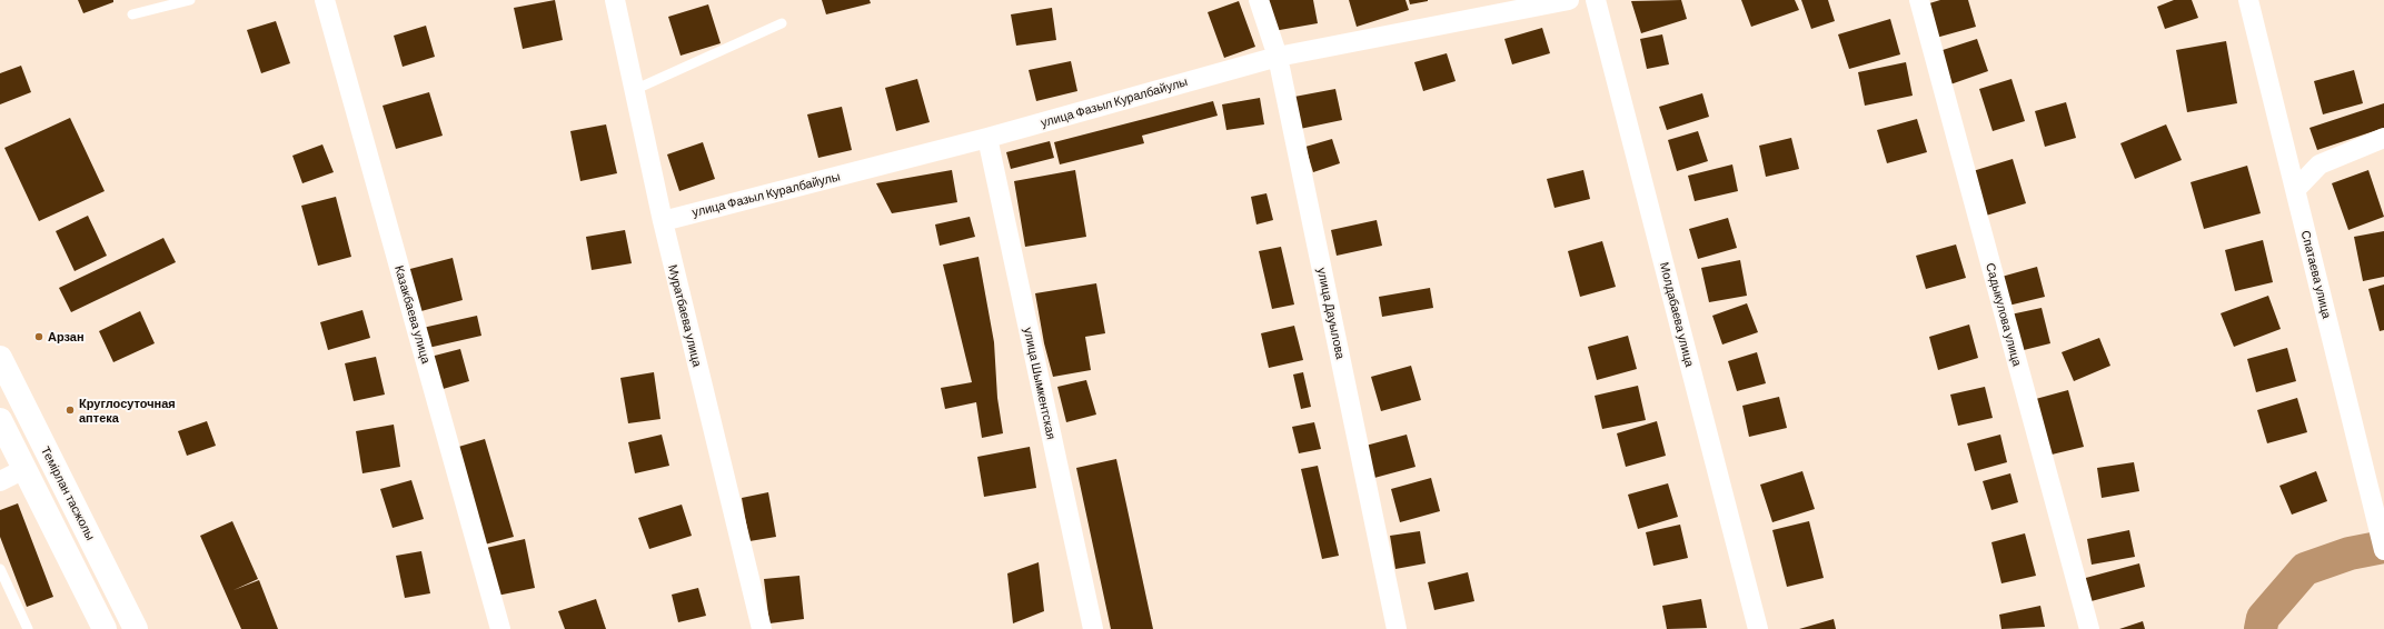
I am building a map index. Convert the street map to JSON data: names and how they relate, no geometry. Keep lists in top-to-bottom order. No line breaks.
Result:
{"streets":{"main road":["Темірлан тасжолы"],"street":["улица Фазыл Куралбайулы","Спатаева улица","улица Дауылова","Казакбаева улица","Молдабаева улица","Садыкулова улица","Муратбаева улица","улица Шымкентская"]},"crossings":[["улица Фазыл Куралбайулы","улица Дауылова"],["улица Фазыл Куралбайулы","Муратбаева улица"],["улица Фазыл Куралбайулы","улица Шымкентская"]],"places":["Арзан","Круглосуточная аптека"]}
